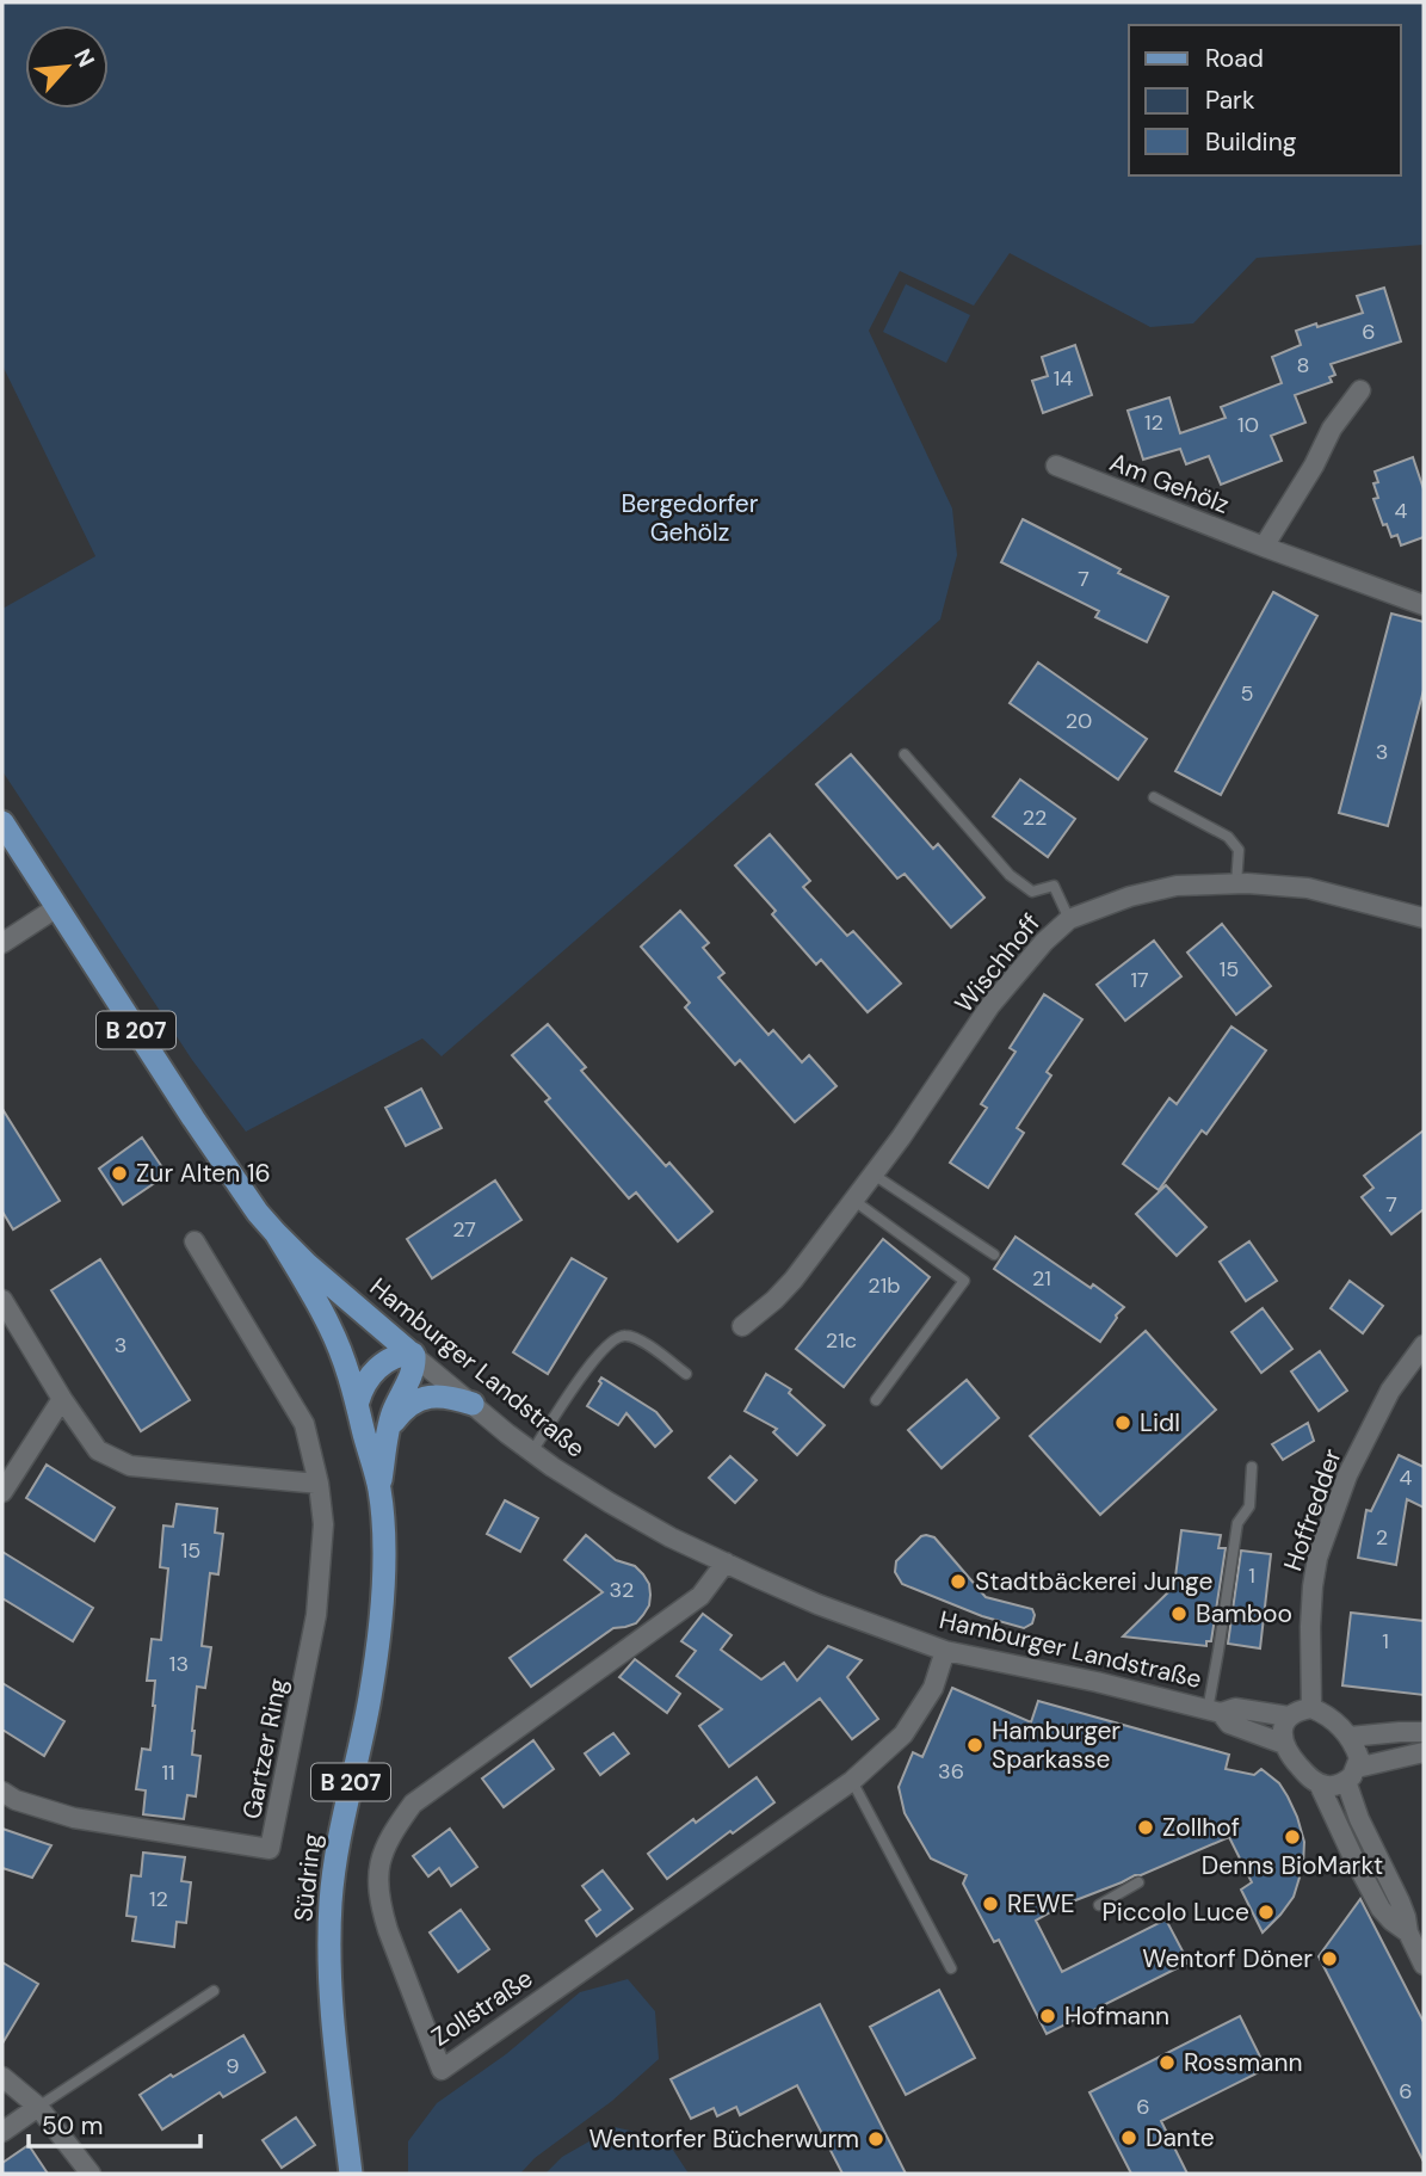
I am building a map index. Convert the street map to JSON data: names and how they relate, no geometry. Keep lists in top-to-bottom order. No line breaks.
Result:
{"streets":{"main road":["B 207","Hamburger Landstraße","Südring"],"street":["Am Gehölz","Wischhoff","Hoffredder","Gartzer Ring","Zollstraße"]},"crossings":[["Hamburger Landstraße","Hoffredder"],["Hamburger Landstraße","Südring"],["Hamburger Landstraße","Zollstraße"]],"parks":["Bergedorfer Gehölz"],"places":["Zur Alten 16","Lidl","Stadtbäckerei Junge","Bamboo","Hamburger Sparkasse","Zollhof","Denns BioMarkt","REWE","Piccolo Luce","Wentorf Döner","Hofmann","Rossmann","Dante","Wentorfer Bücherwurm"],"house_numbers":["6","8","14","12","10","4","7","5","20","3","22","15","17","7","27","21","21b","21c","3","4","2","15","1","32","1","13","36","11","12","9","6","6"],"legend":["Road","Park","Building"],"scale_bar":"50 m","north":"top right"}
